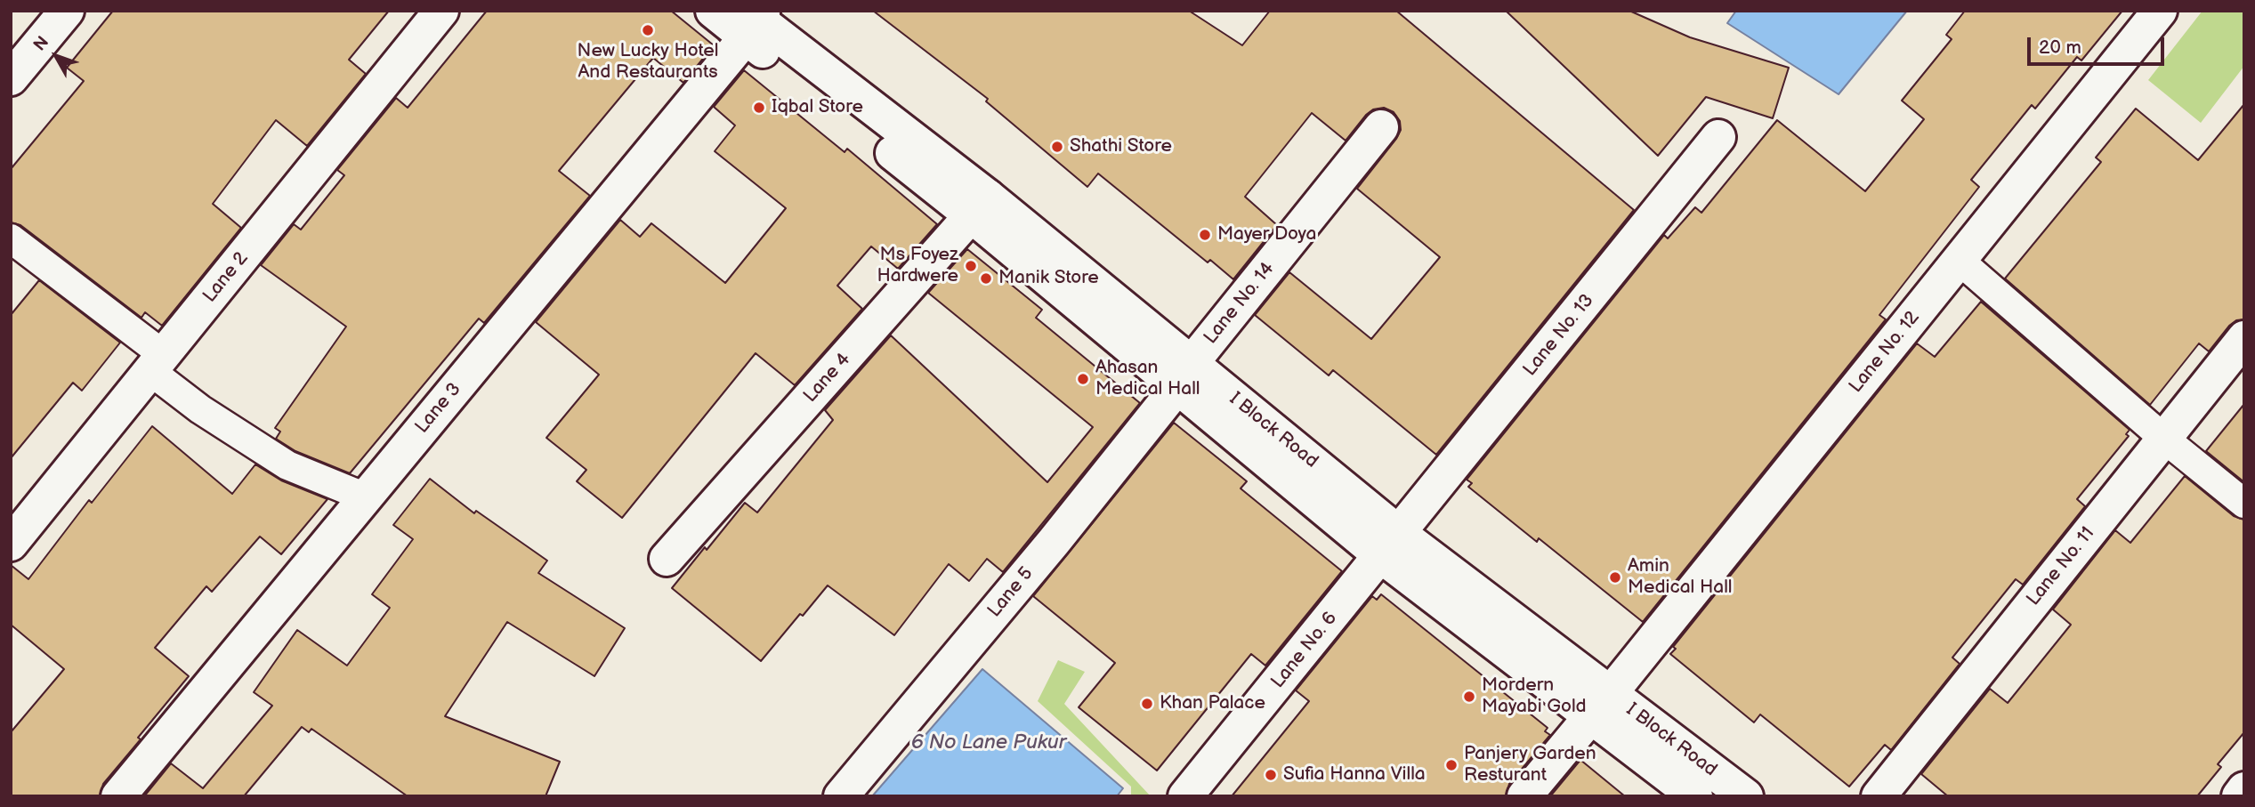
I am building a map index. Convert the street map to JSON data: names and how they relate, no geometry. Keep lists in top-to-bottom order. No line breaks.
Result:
{"streets":{"street":["Lane 2","Lane No. 14","Lane No. 13","Lane No. 12","Lane 4","Lane 3","I Block Road","Lane No. 11","Lane 5","Lane No. 6"]},"crossings":[["Lane No. 14","I Block Road"],["Lane No. 14","Lane 5"],["Lane No. 13","I Block Road"],["Lane No. 13","Lane No. 6"],["Lane No. 12","I Block Road"],["Lane 4","I Block Road"],["Lane 3","I Block Road"],["I Block Road","Lane 5"],["I Block Road","Lane No. 6"]],"water":["6 No Lane Pukur"],"places":["New Lucky Hotel And Restaurants","Iqbal Store","Shathi Store","Mayer Doya","Ms Foyez Hardwere","Manik Store","Ahasan Medical Hall","Amin Medical Hall","Mordern Mayabi Gold","Khan Palace","Panjery Garden Resturant","Sufia Hanna Villa"],"scale_bar":"20 m","north":"top left"}
